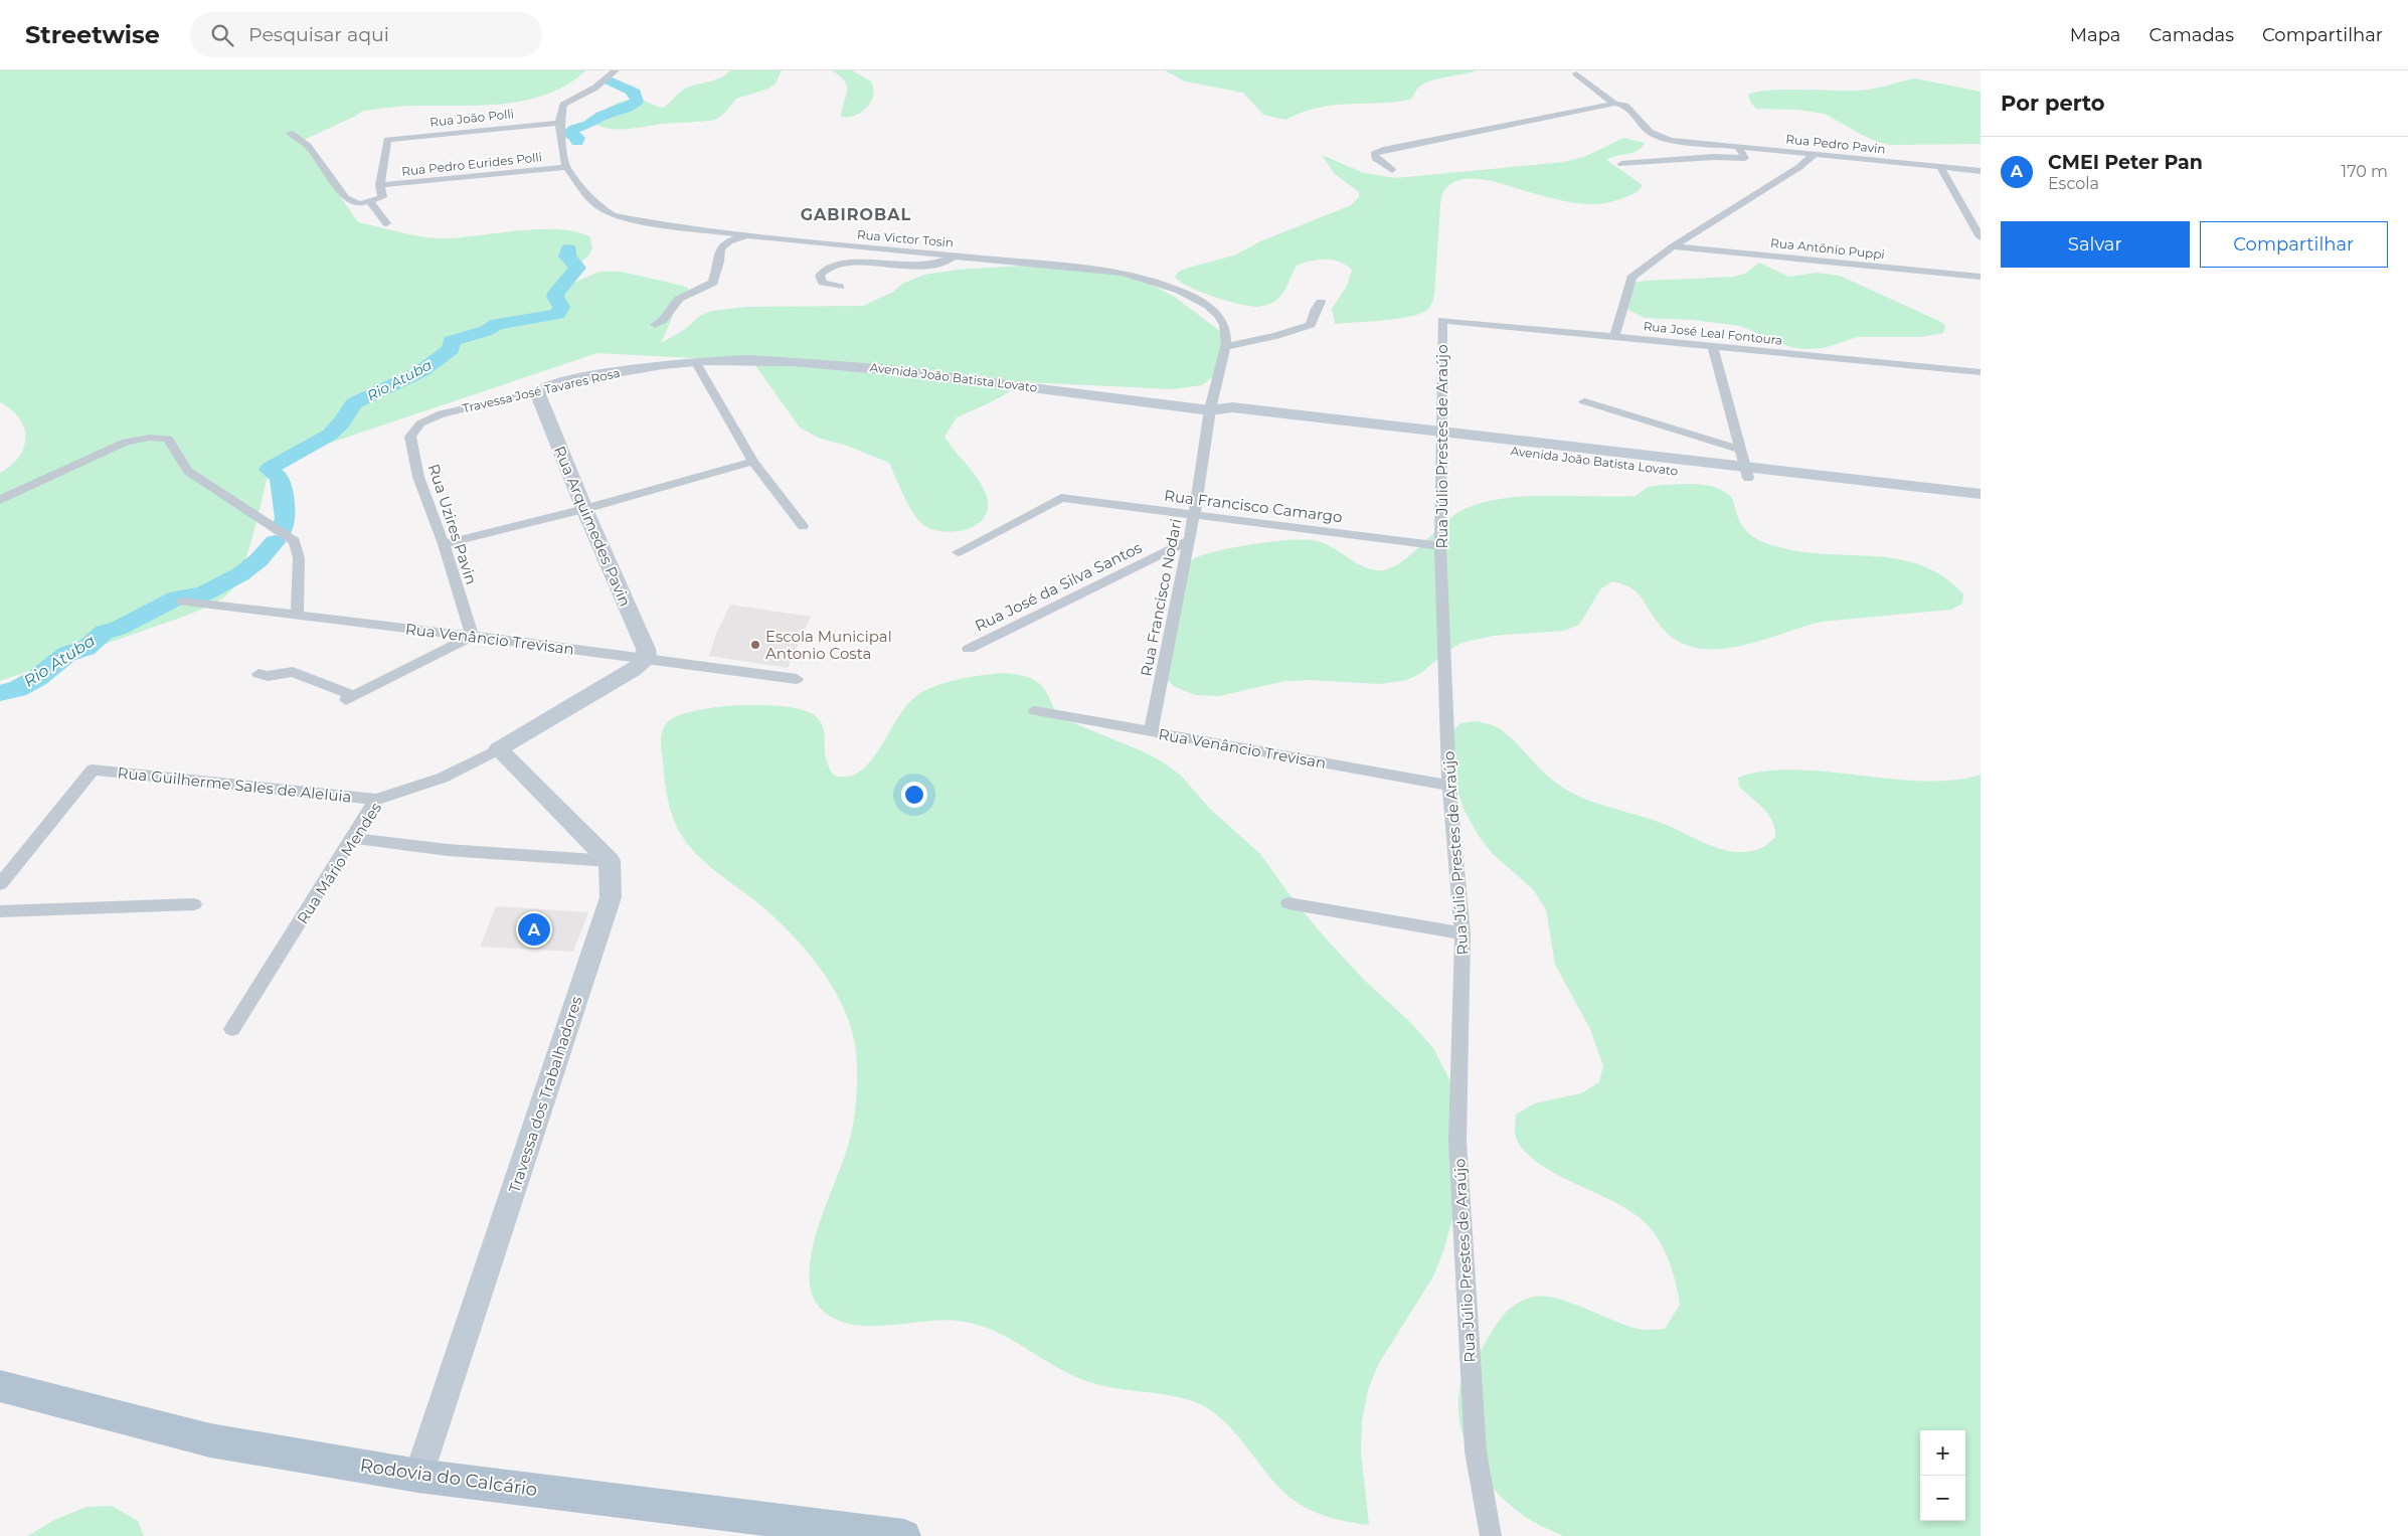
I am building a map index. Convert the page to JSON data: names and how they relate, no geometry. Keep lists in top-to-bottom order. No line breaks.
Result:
{"streets":{"main road":["Rodovia do Calcário"],"street":["Rua João Polli","Rua Pedro Pavin","Rua Pedro Eurides Polli","Rua Victor Tosin","Rua Antônio Puppi","Rua José Leal Fontoura","Avenida João Batista Lovato","Travessa José Tavares Rosa","Rua Júlio Prestes de Araújo","Rua Francisco Camargo","Rua Uzires Pavin","Rua Arquimedes Pavin","Rua José da Silva Santos","Rua Francisco Nodari","Rua Venâncio Trevisan","Rua Guilherme Sales de Aleluia","Rua Mário Mendes","Travessa dos Trabalhadores"]},"crossings":[["Rua João Polli","Rua Pedro Eurides Polli"],["Rua João Polli","Rua Victor Tosin"],["Rua Pedro Eurides Polli","Rua Victor Tosin"],["Rua Victor Tosin","Avenida João Batista Lovato"],["Rua Victor Tosin","Rua Francisco Nodari"],["Rua José Leal Fontoura","Rua Júlio Prestes de Araújo"],["Avenida João Batista Lovato","Travessa José Tavares Rosa"],["Avenida João Batista Lovato","Rua Júlio Prestes de Araújo"],["Avenida João Batista Lovato","Rua Francisco Nodari"],["Travessa José Tavares Rosa","Rua Uzires Pavin"],["Travessa José Tavares Rosa","Rua Arquimedes Pavin"],["Rua Júlio Prestes de Araújo","Rua Francisco Camargo"],["Rua Júlio Prestes de Araújo","Rua Venâncio Trevisan"],["Rua Francisco Camargo","Rua Francisco Nodari"],["Rua Uzires Pavin","Rua Venâncio Trevisan"],["Rua Arquimedes Pavin","Rua Venâncio Trevisan"],["Rua Arquimedes Pavin","Rua Mário Mendes"],["Rua José da Silva Santos","Rua Francisco Nodari"],["Rua Francisco Nodari","Rua Venâncio Trevisan"],["Rua Venâncio Trevisan","Rua Mário Mendes"],["Rua Guilherme Sales de Aleluia","Rua Mário Mendes"],["Travessa dos Trabalhadores","Rodovia do Calcário"]],"districts":["GABIROBAL"],"water":["Rio Atuba"],"places":["Escola Municipal Antonio Costa"],"page":{"header":"Streetwise","search":"Pesquisar aqui","nav":["Mapa","Camadas","Compartilhar"],"heading":"Por perto","list":[{"mark":"A","name":"CMEI Peter Pan","note":"Escola","value":"170 m"}],"buttons":["Salvar","Compartilhar"],"pins":"A","map_buttons":["+","−"]}}
